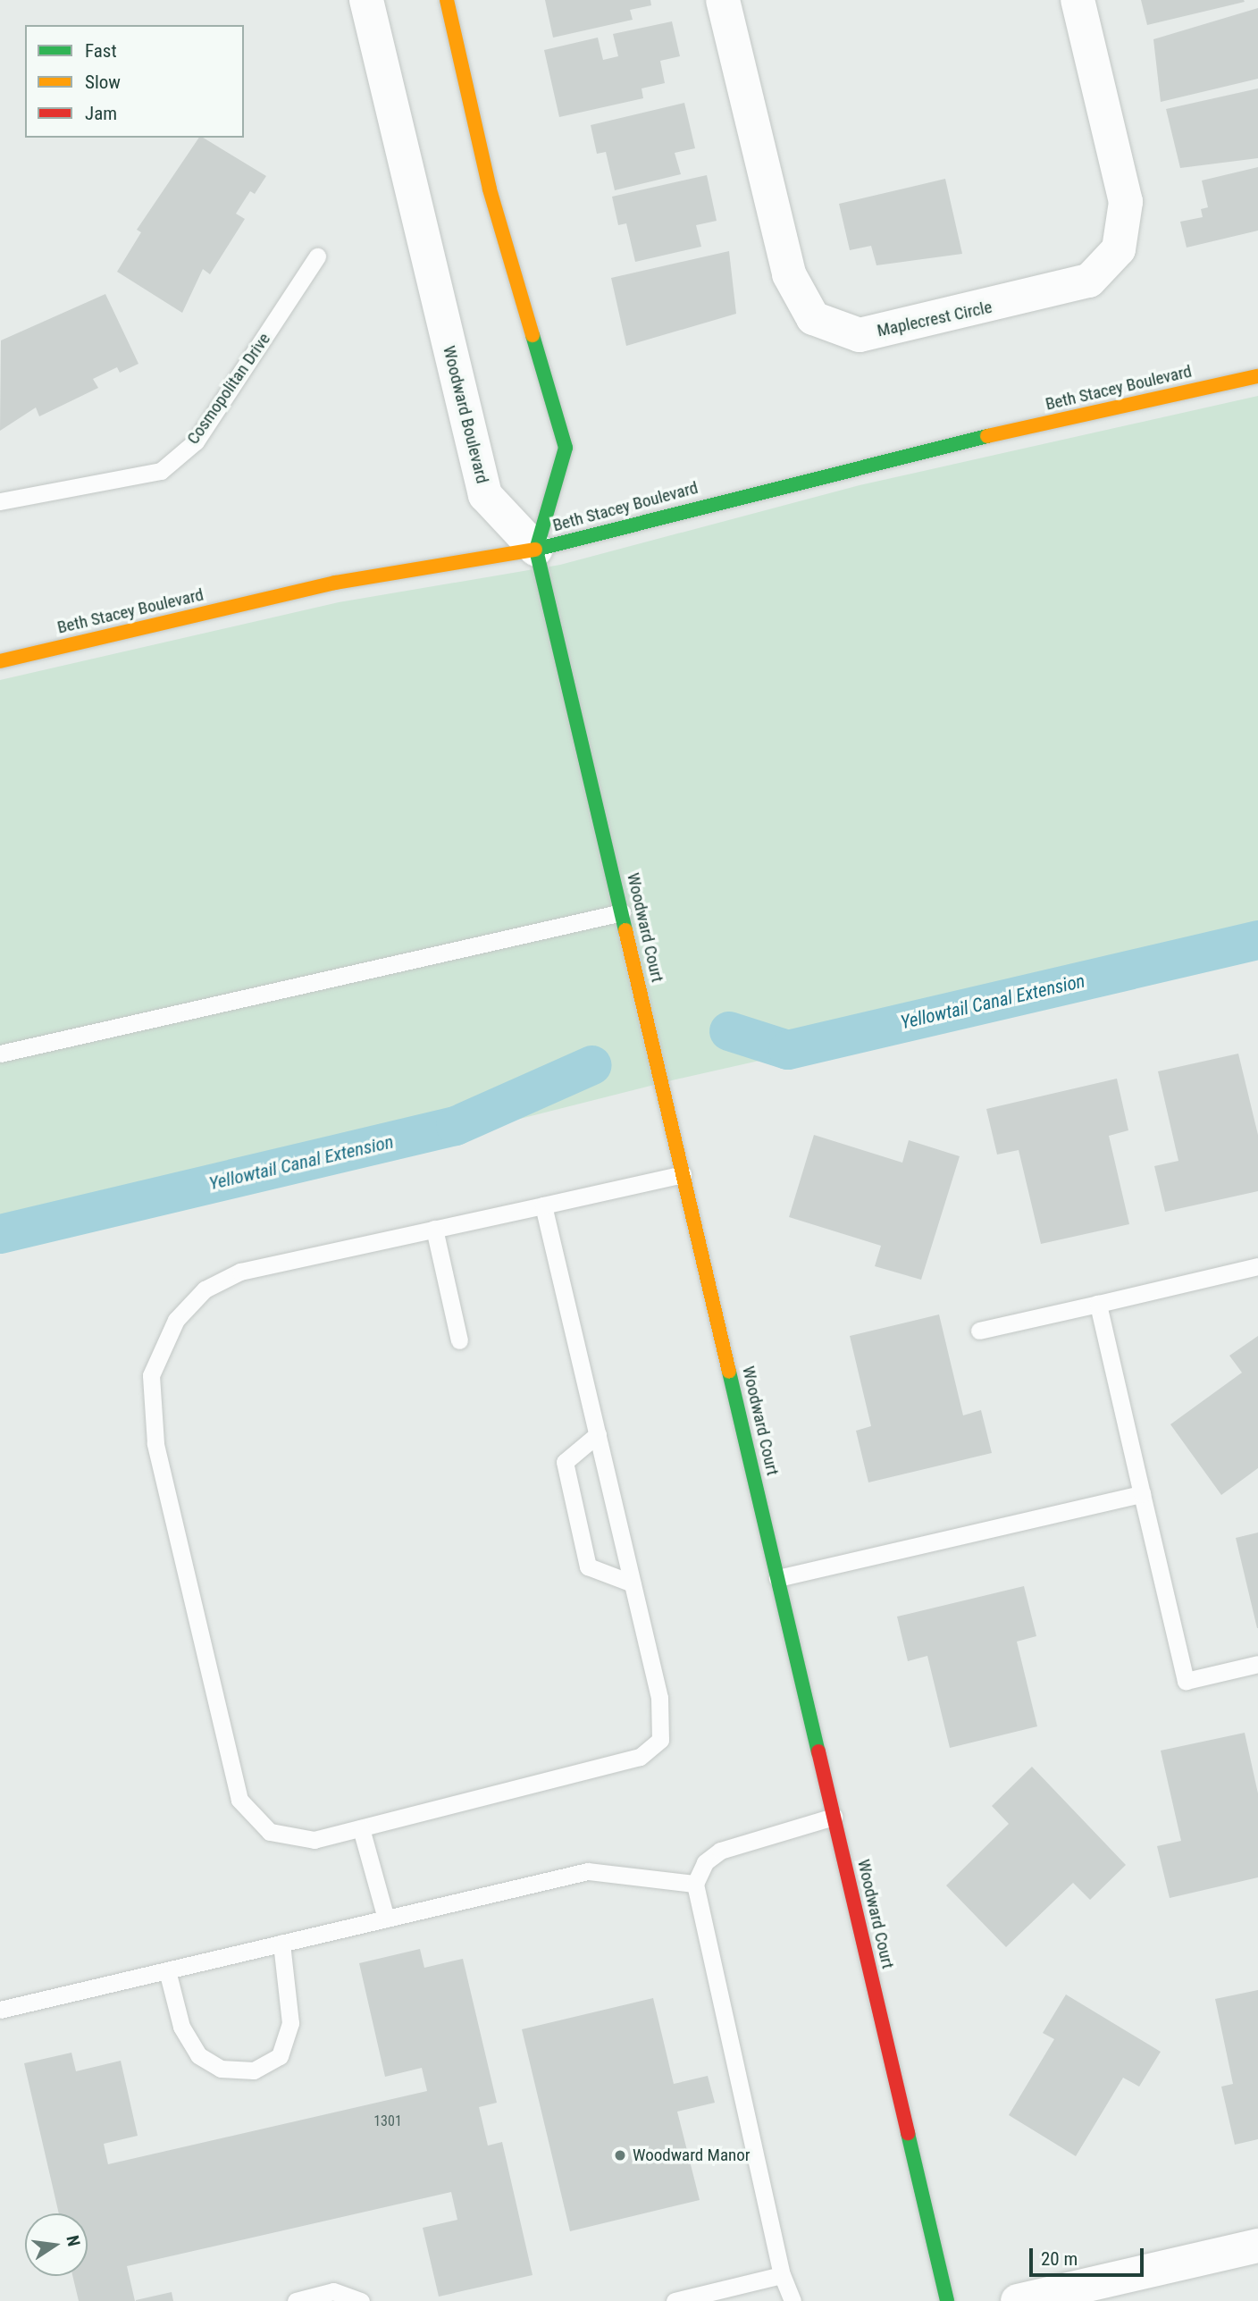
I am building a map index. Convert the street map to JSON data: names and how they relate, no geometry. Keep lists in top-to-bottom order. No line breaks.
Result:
{"streets":{"street":["Maplecrest Circle","Beth Stacey Boulevard","Woodward Boulevard","Woodward Court"],"lane":["Cosmopolitan Drive"]},"crossings":[["Beth Stacey Boulevard","Woodward Boulevard"],["Beth Stacey Boulevard","Woodward Court"],["Woodward Boulevard","Woodward Court"]],"water":["Yellowtail Canal Extension"],"places":["Woodward Manor"],"house_numbers":["1301"],"legend":["Fast","Slow","Jam"],"scale_bar":"20 m","north":"right"}
